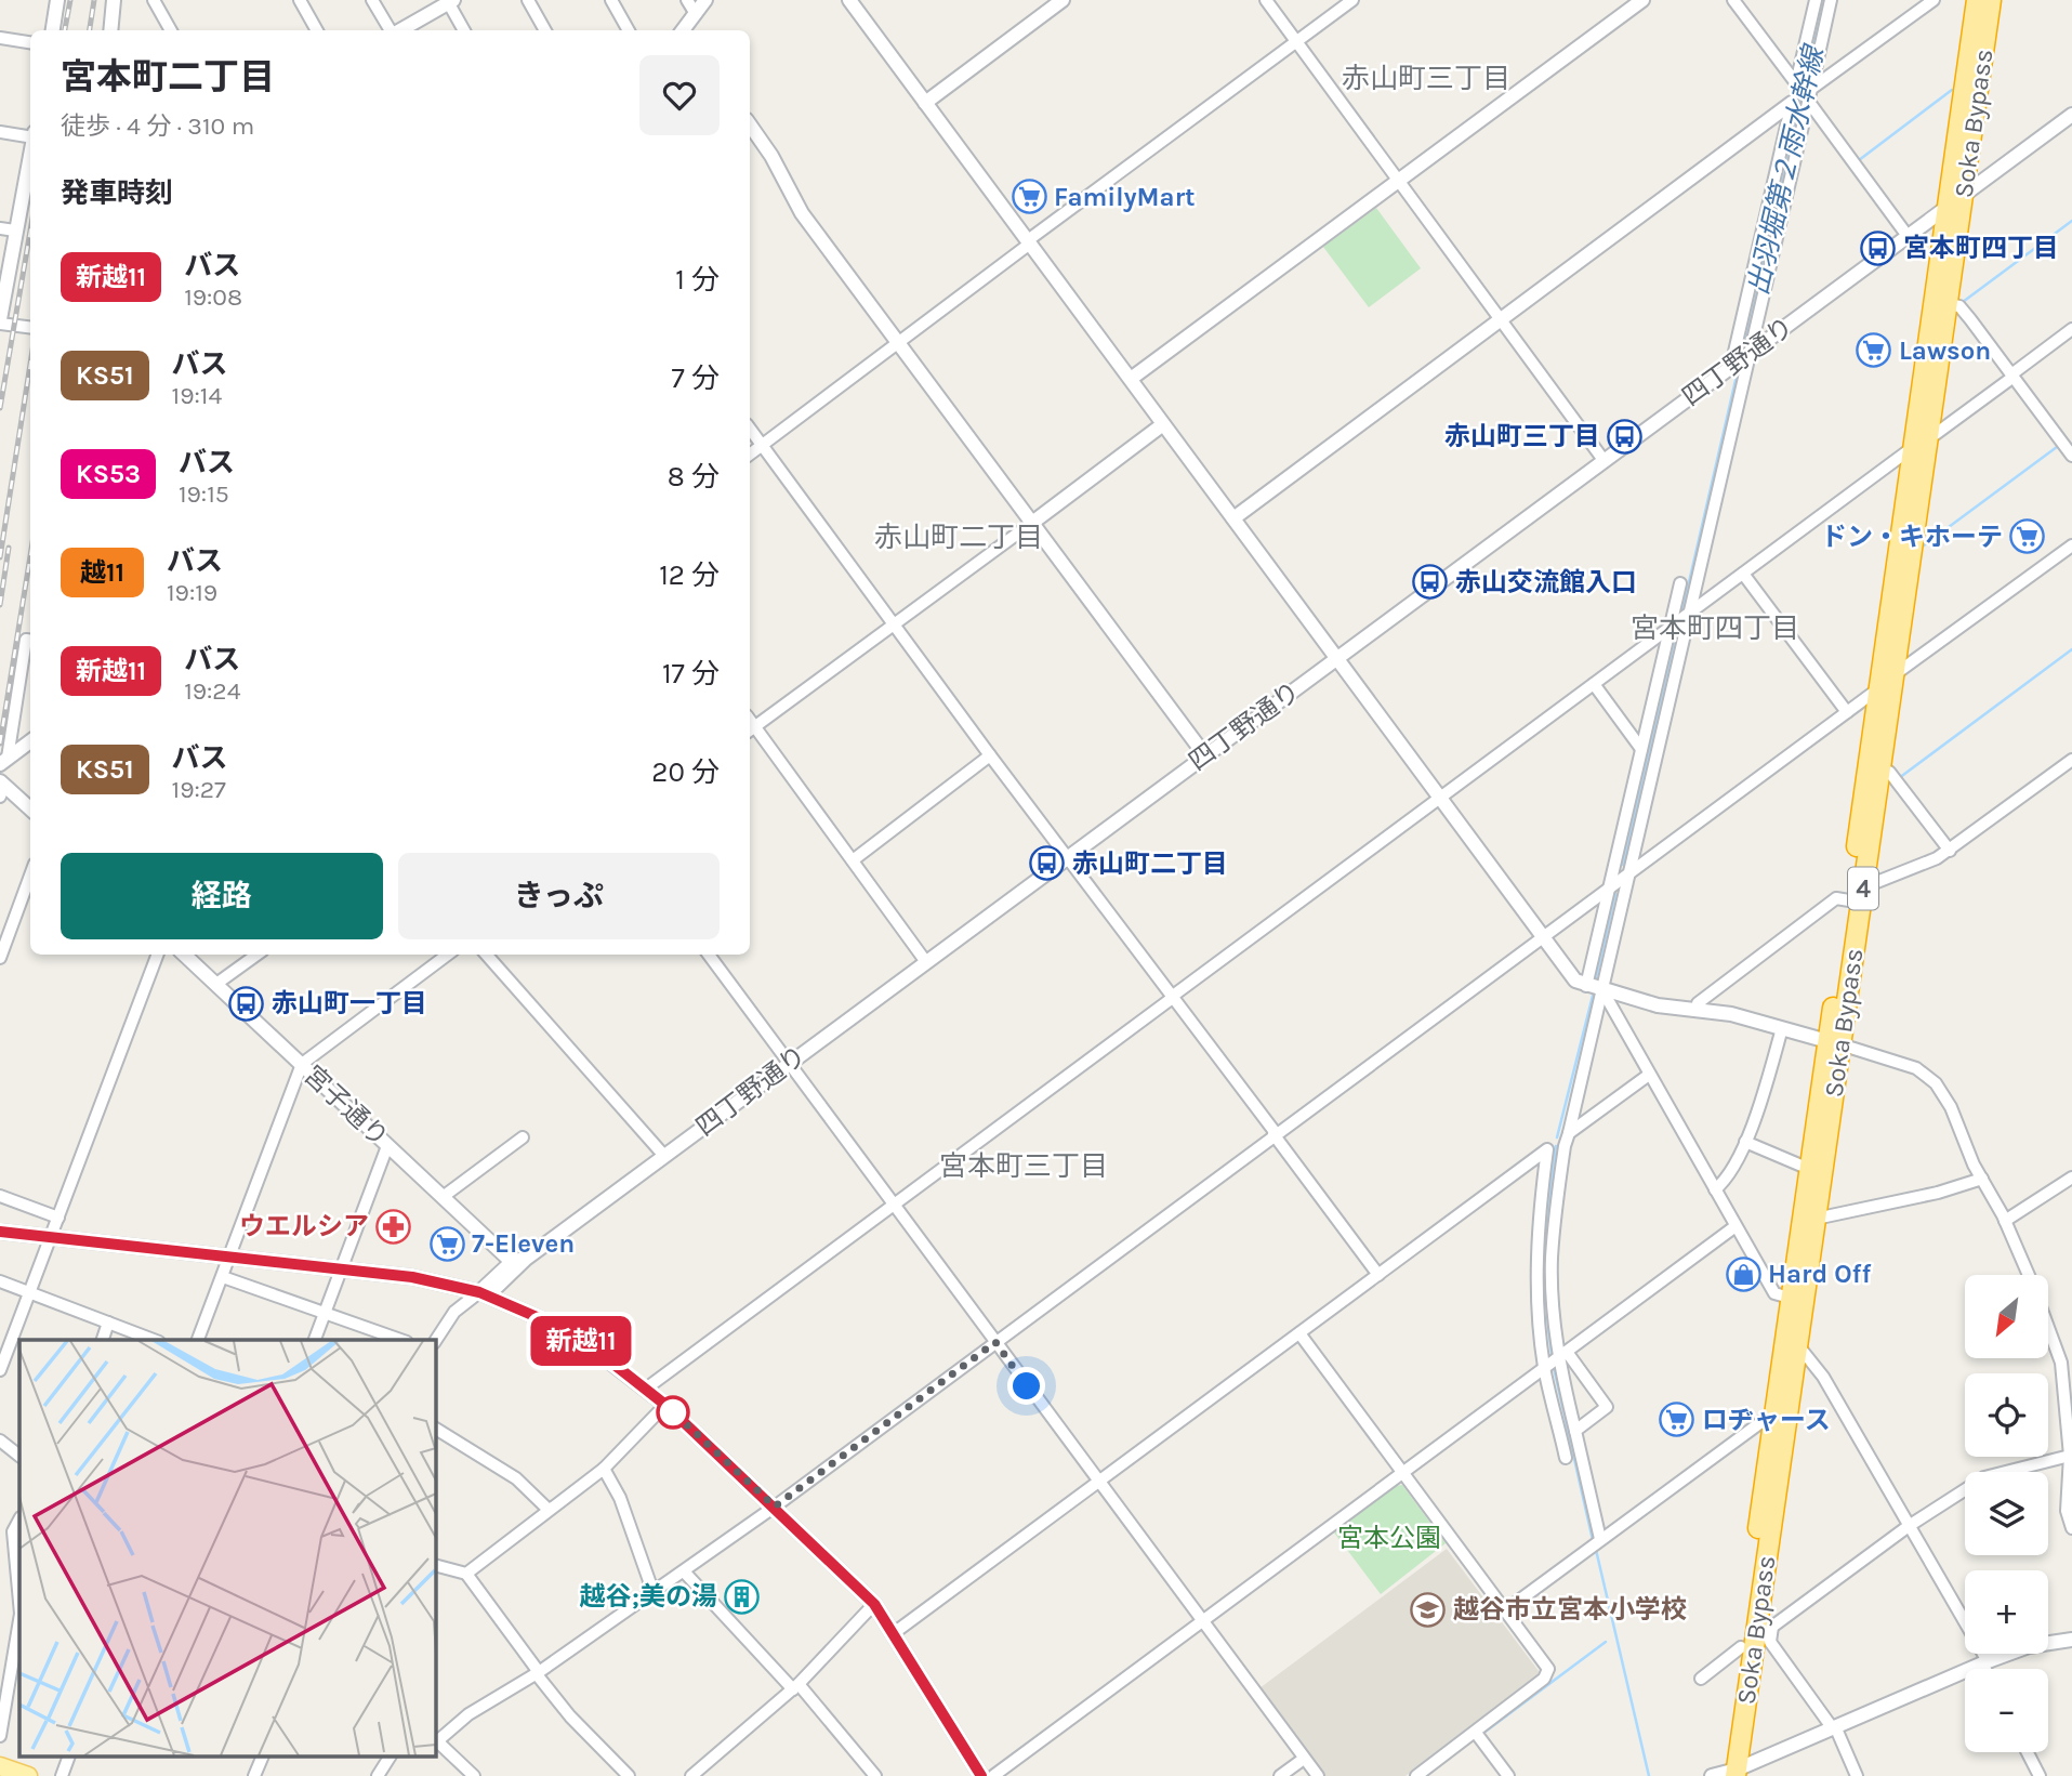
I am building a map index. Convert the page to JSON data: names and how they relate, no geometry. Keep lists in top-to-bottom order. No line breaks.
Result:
{"streets":{"highway":["Soka Bypass","4"],"street":["四丁野通り","宮子通り"]},"crossings":[["Soka Bypass","四丁野通り"],["四丁野通り","宮子通り"]],"districts":["赤山町三丁目","赤山町二丁目","宮本町四丁目","宮本町三丁目"],"water":["出羽堀第２雨水幹線"],"parks":["宮本公園"],"places":{"supermarket":["FamilyMart","Lawson","ドン・キホーテ","7-Eleven","ロヂャース"],"bus stop":["宮本町四丁目","赤山町三丁目","赤山交流館入口","赤山町二丁目","赤山町一丁目"],"pharmacy":["ウエルシア"],"shop":["Hard Off"],"building":["越谷;美の湯"],"school or university":["越谷市立宮本小学校"]},"lines":["bus line 新越11"],"north":"bottom left","page":{"on_map":"新越11","heading":[["宮本町二丁目","徒歩 · 4 分 · 310 m"],"発車時刻"],"list":[{"mark":"新越11","name":"バス","note":"19:08","value":"1 分"},{"mark":"KS51","name":"バス","note":"19:14","value":"7 分"},{"mark":"KS53","name":"バス","note":"19:15","value":"8 分"},{"mark":"越11","name":"バス","note":"19:19","value":"12 分"},{"mark":"新越11","name":"バス","note":"19:24","value":"17 分"},{"mark":"KS51","name":"バス","note":"19:27","value":"20 分"}],"buttons":["経路","きっぷ"],"map_buttons":["+","−"]}}
